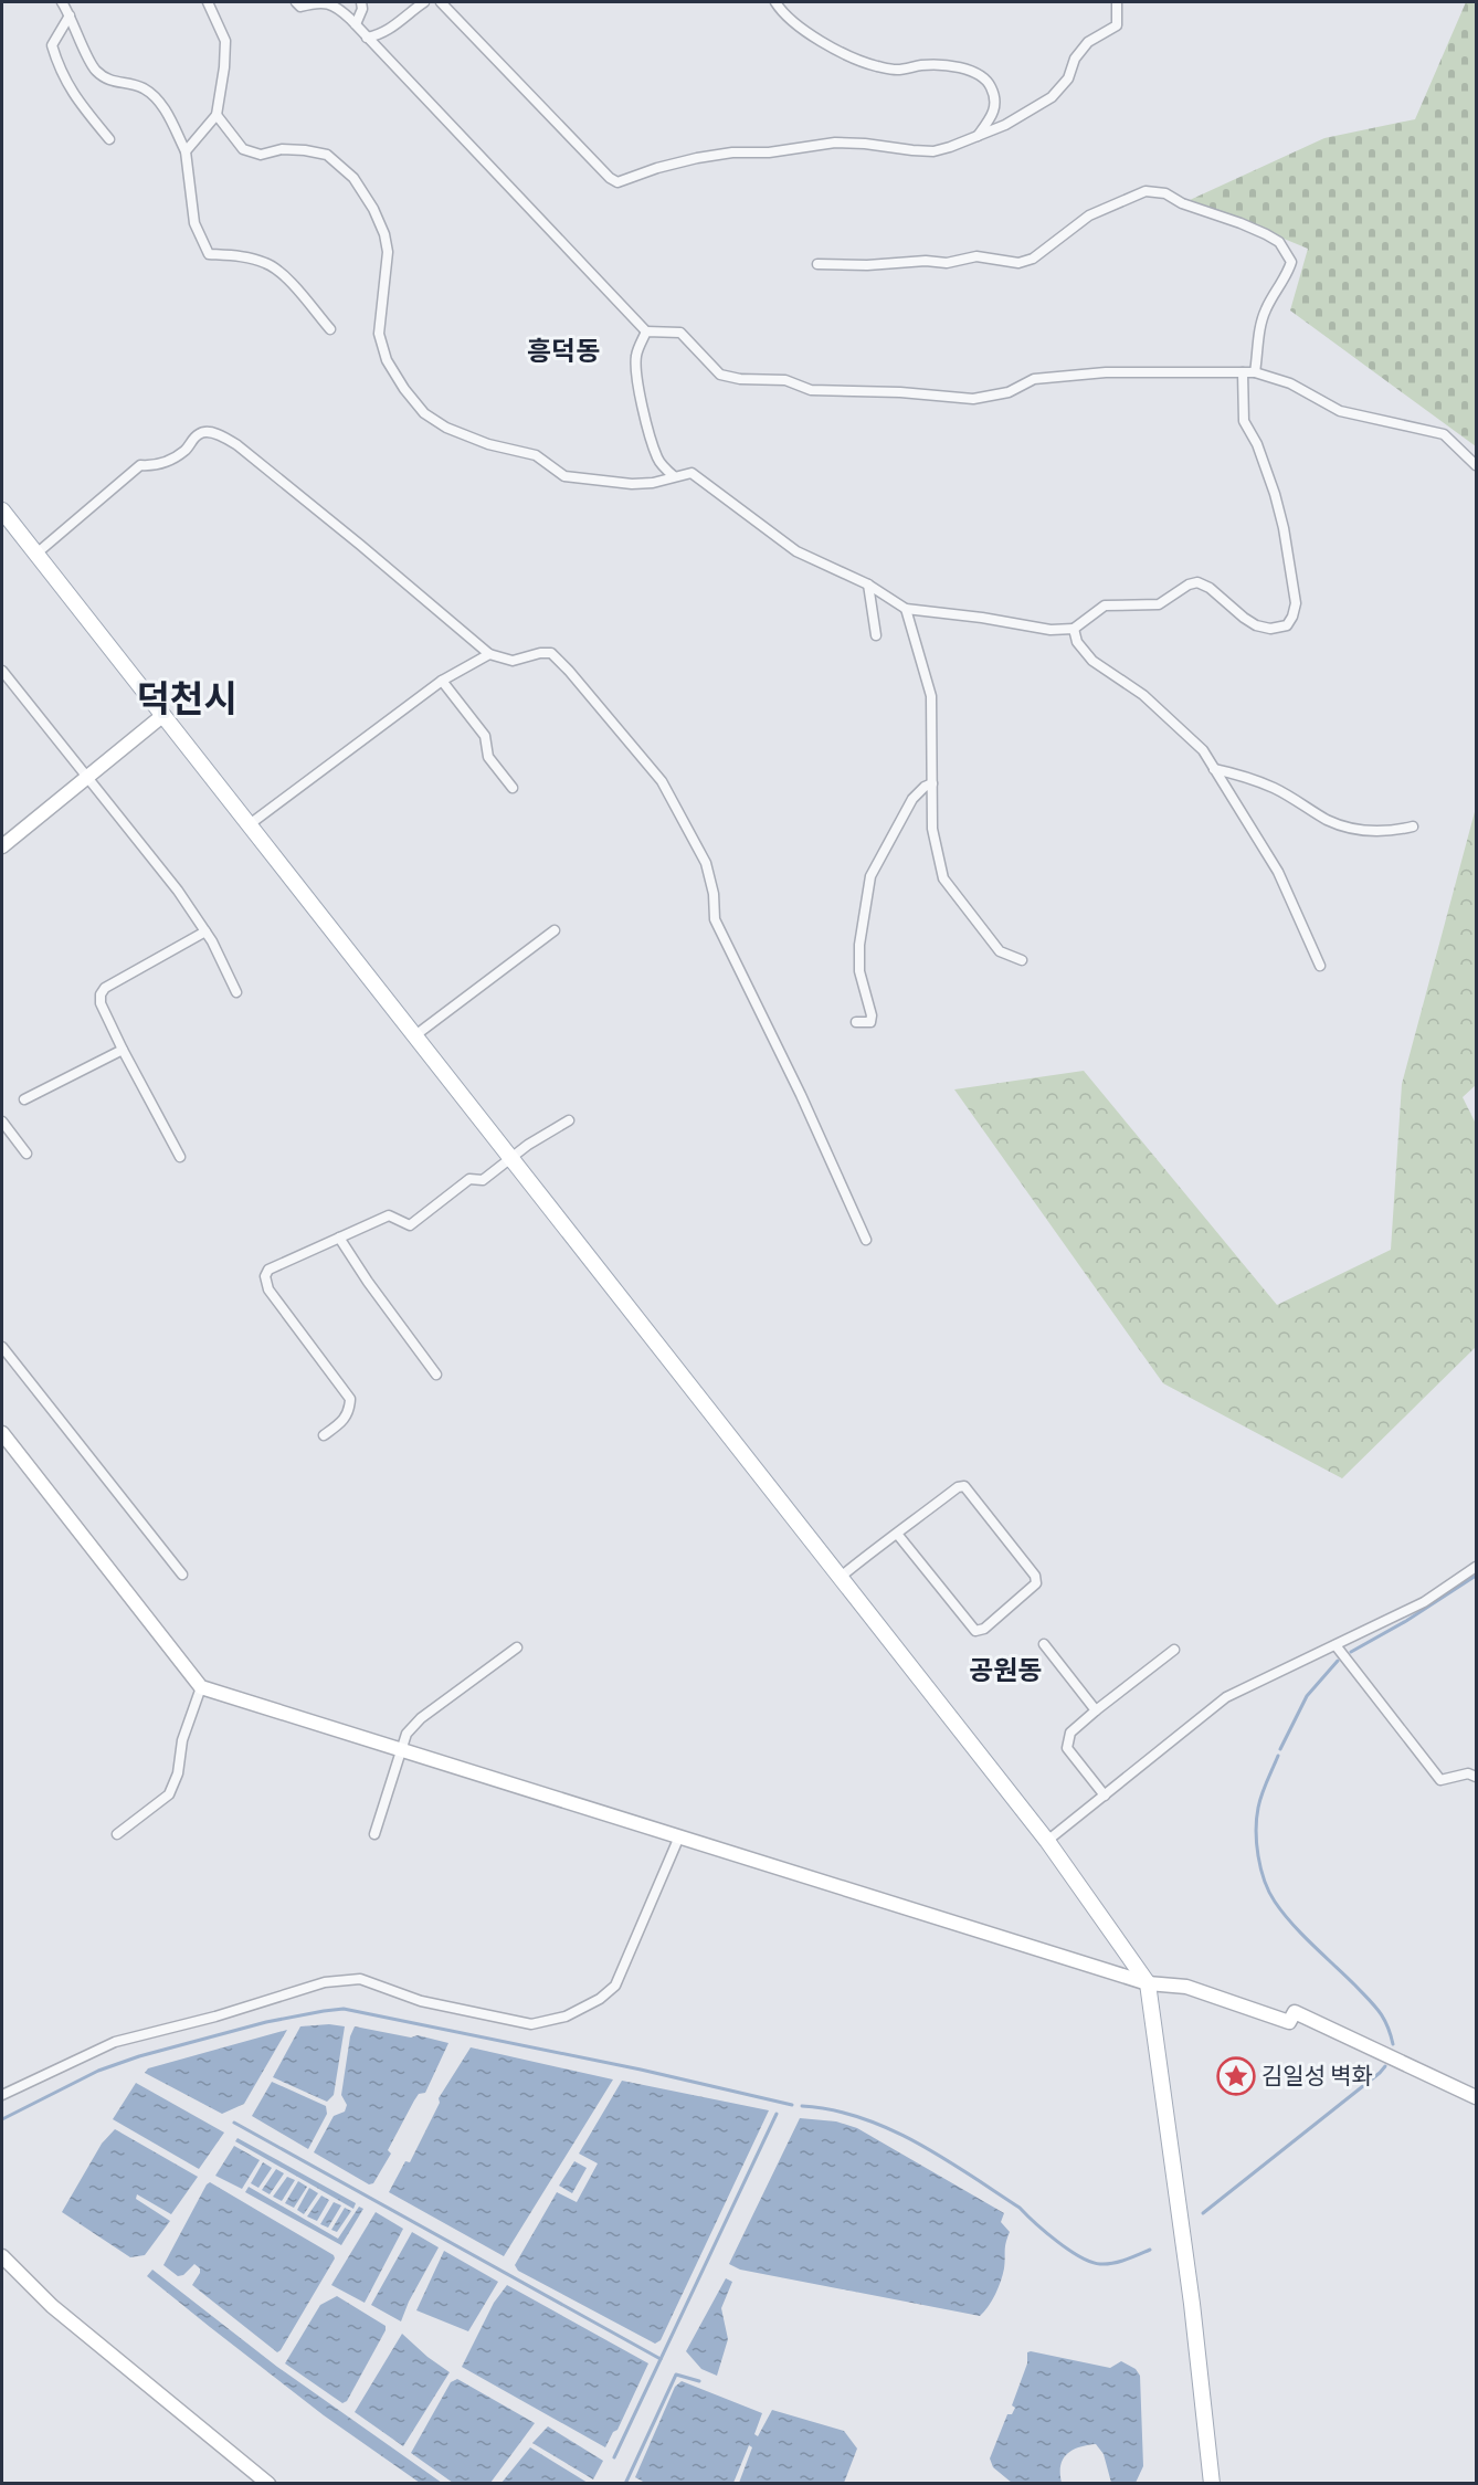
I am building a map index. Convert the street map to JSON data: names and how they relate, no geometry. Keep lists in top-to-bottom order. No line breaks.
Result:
{"districts":["흥덕동","덕천시","공원동"],"places":{"place":["김일성 벽화"]}}
